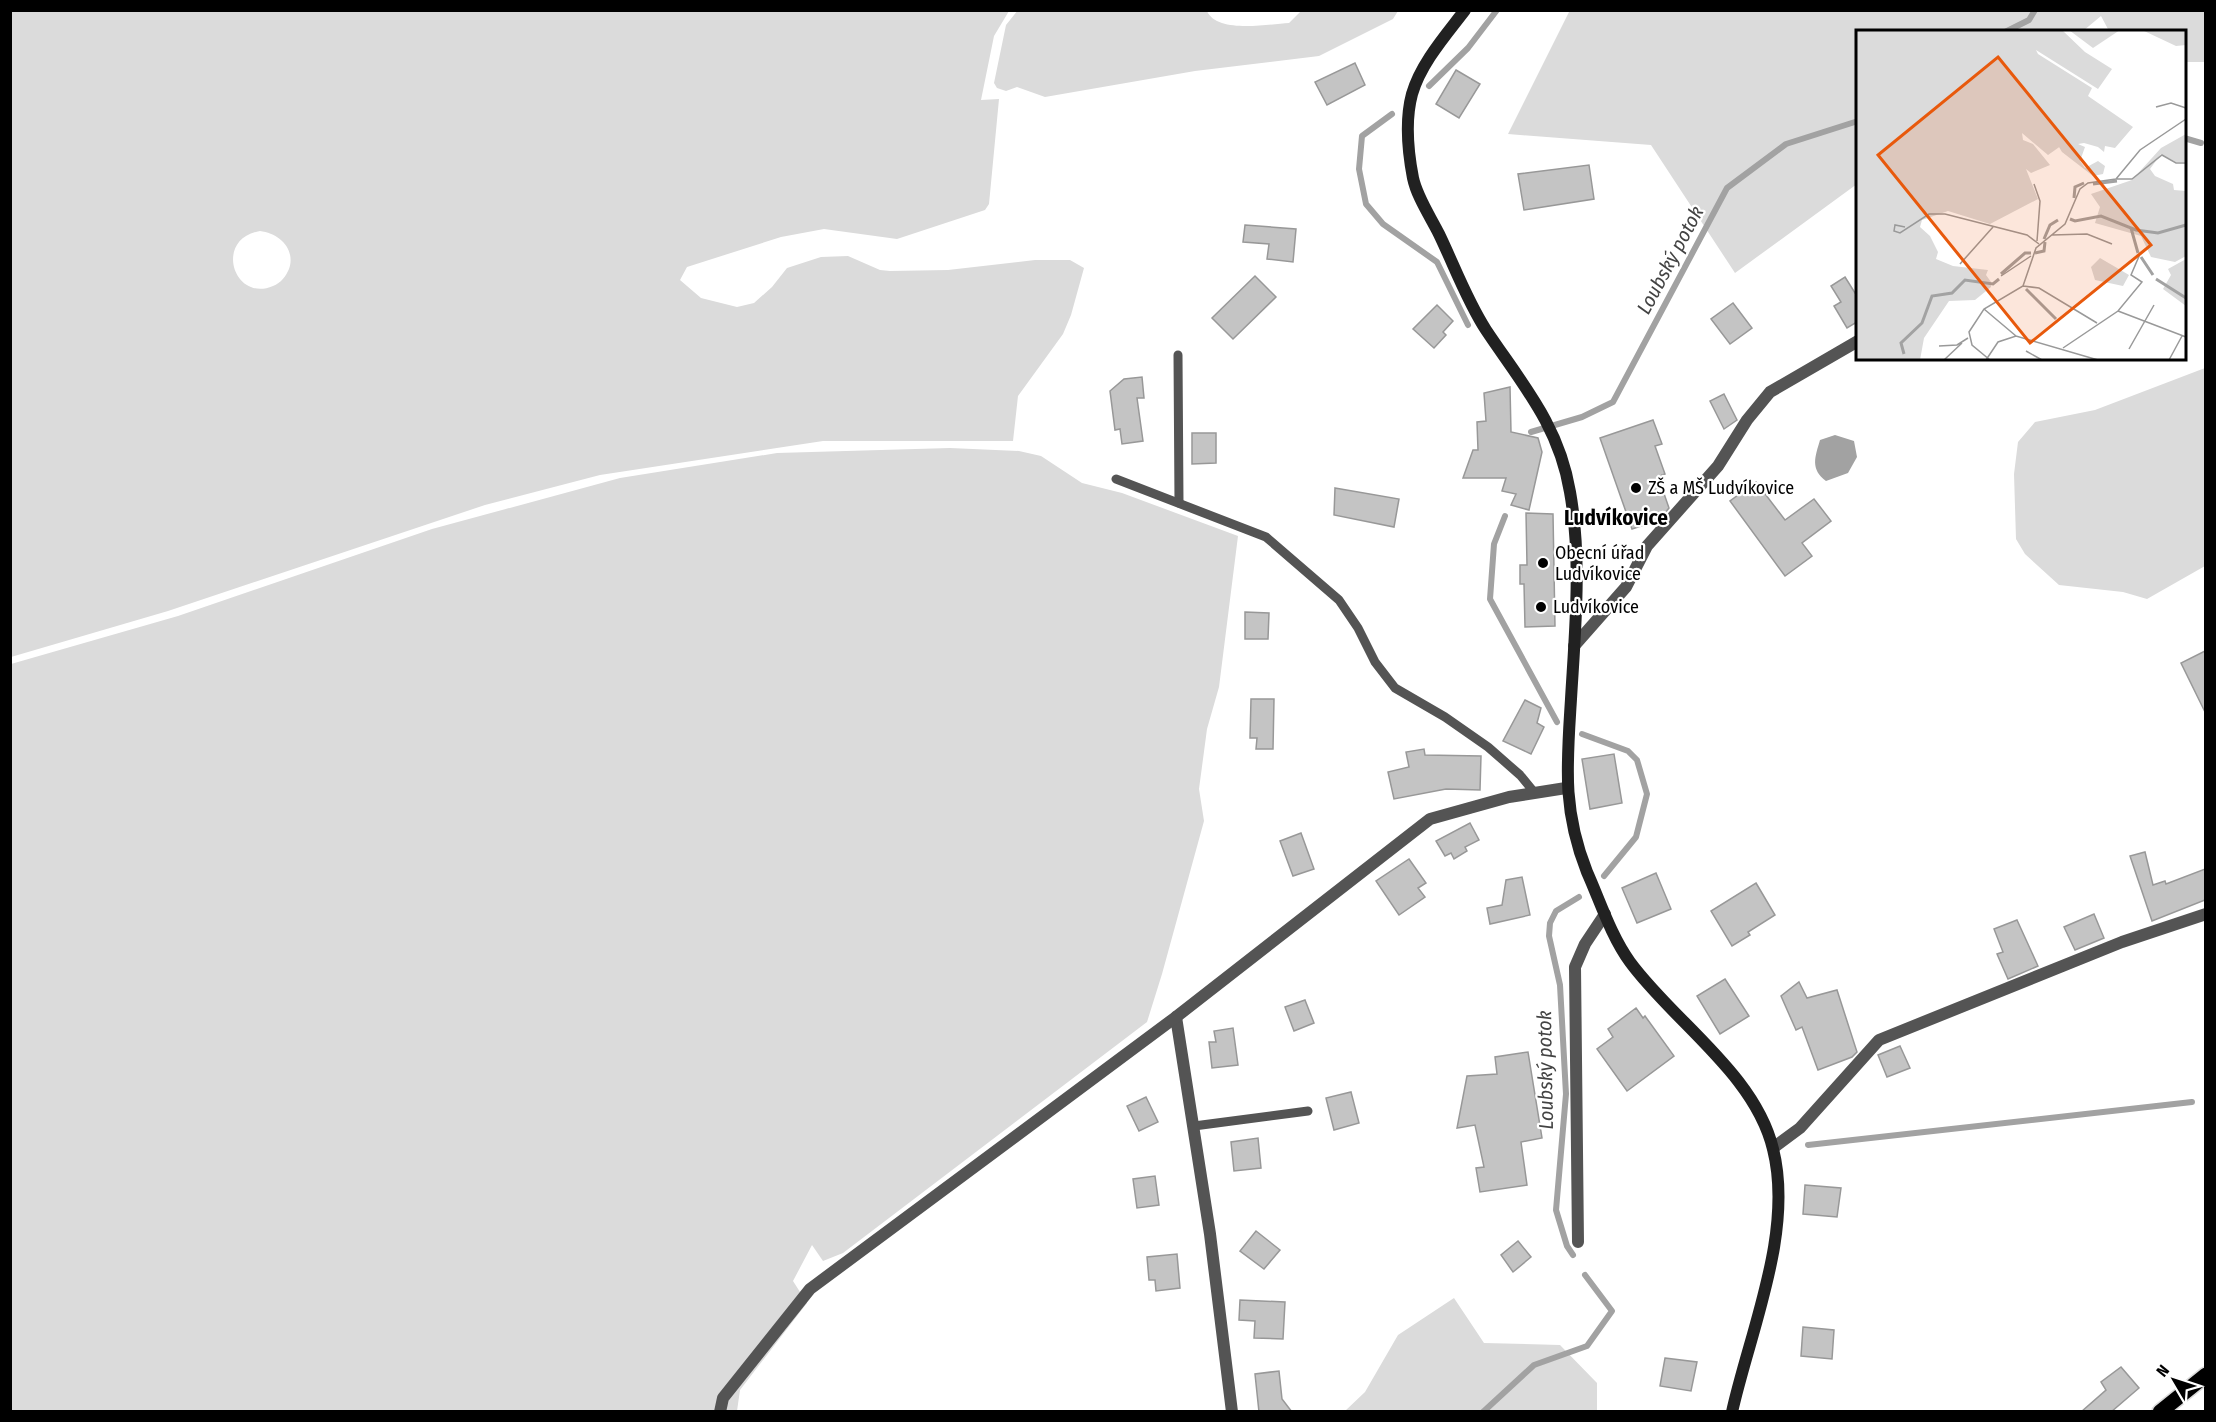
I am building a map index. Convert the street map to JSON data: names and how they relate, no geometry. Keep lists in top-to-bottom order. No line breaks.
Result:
{"districts":["Ludvíkovice"],"water":["Loubský potok"],"places":["ZŠ a MŠ Ludvíkovice","Obecní úřad Ludvíkovice","Ludvíkovice"],"north":"top left"}
